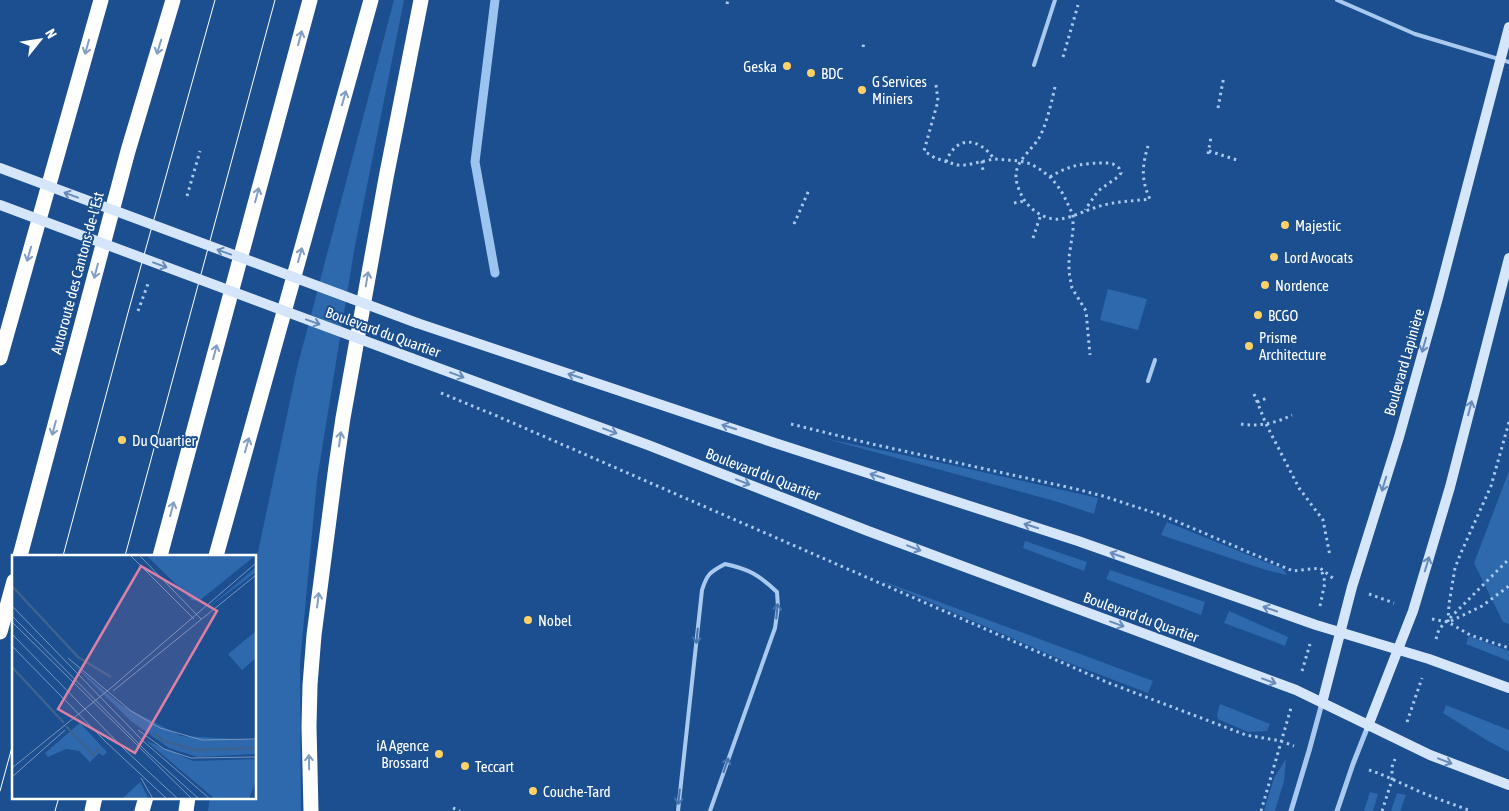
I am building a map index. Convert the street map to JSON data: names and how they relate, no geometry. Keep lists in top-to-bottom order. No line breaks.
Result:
{"streets":{"highway":["Autoroute des Cantons-de-l'Est"],"main road":["Boulevard du Quartier","Boulevard Lapinière"]},"crossings":[["Boulevard du Quartier","Boulevard Lapinière"]],"places":["Geska","BDC","G Services Miniers","Majestic","Lord Avocats","Nordence","BCGO","Prisme Architecture","Du Quartier","Nobel","iA Agence Brossard","Teccart","Couche-Tard"],"north":"top right"}
